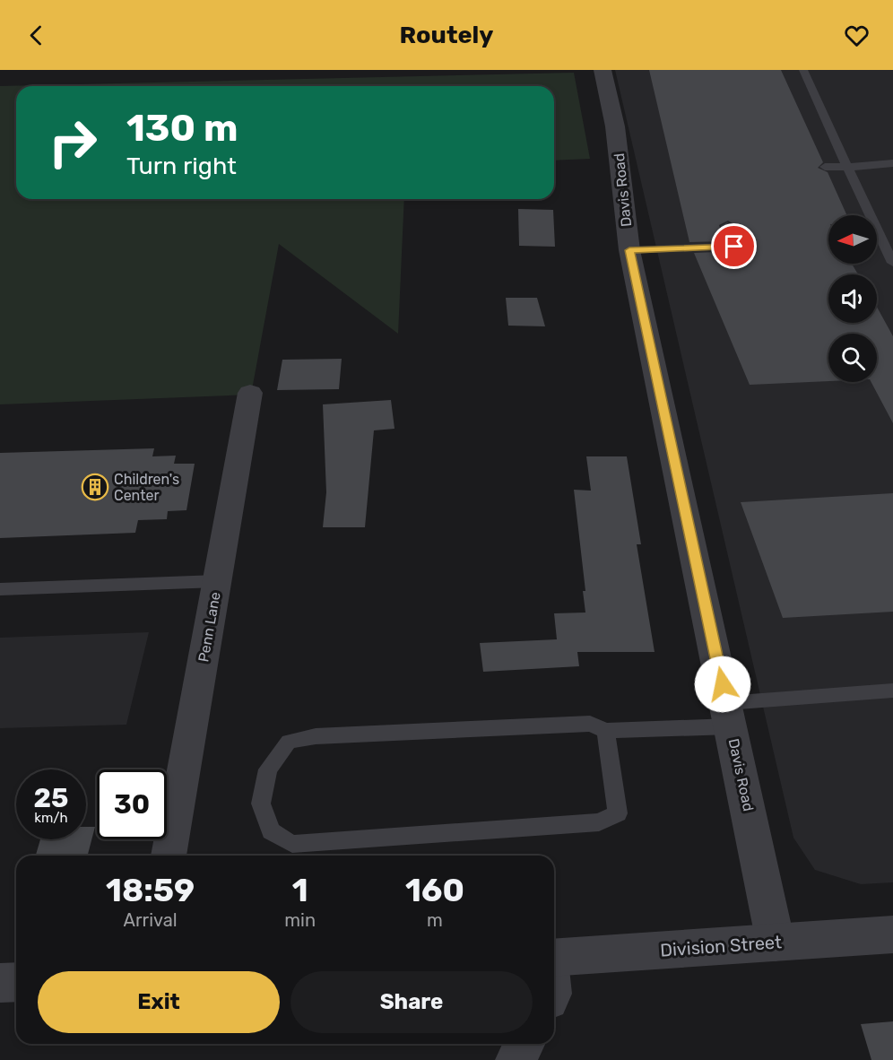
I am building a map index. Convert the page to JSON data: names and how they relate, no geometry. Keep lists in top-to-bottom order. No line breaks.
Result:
{"streets":{"street":["Davis Road","Penn Lane","Division Street"]},"crossings":[["Davis Road","Division Street"]],"places":{"building":["Children's Center"]},"north":"left","page":{"header":"Routely","turn":["130 m","Turn right"],"speed":"25 km/h","limit":"30","eta":["18:59","Arrival","1","min","160","m"],"buttons":["Exit","Share"]}}
